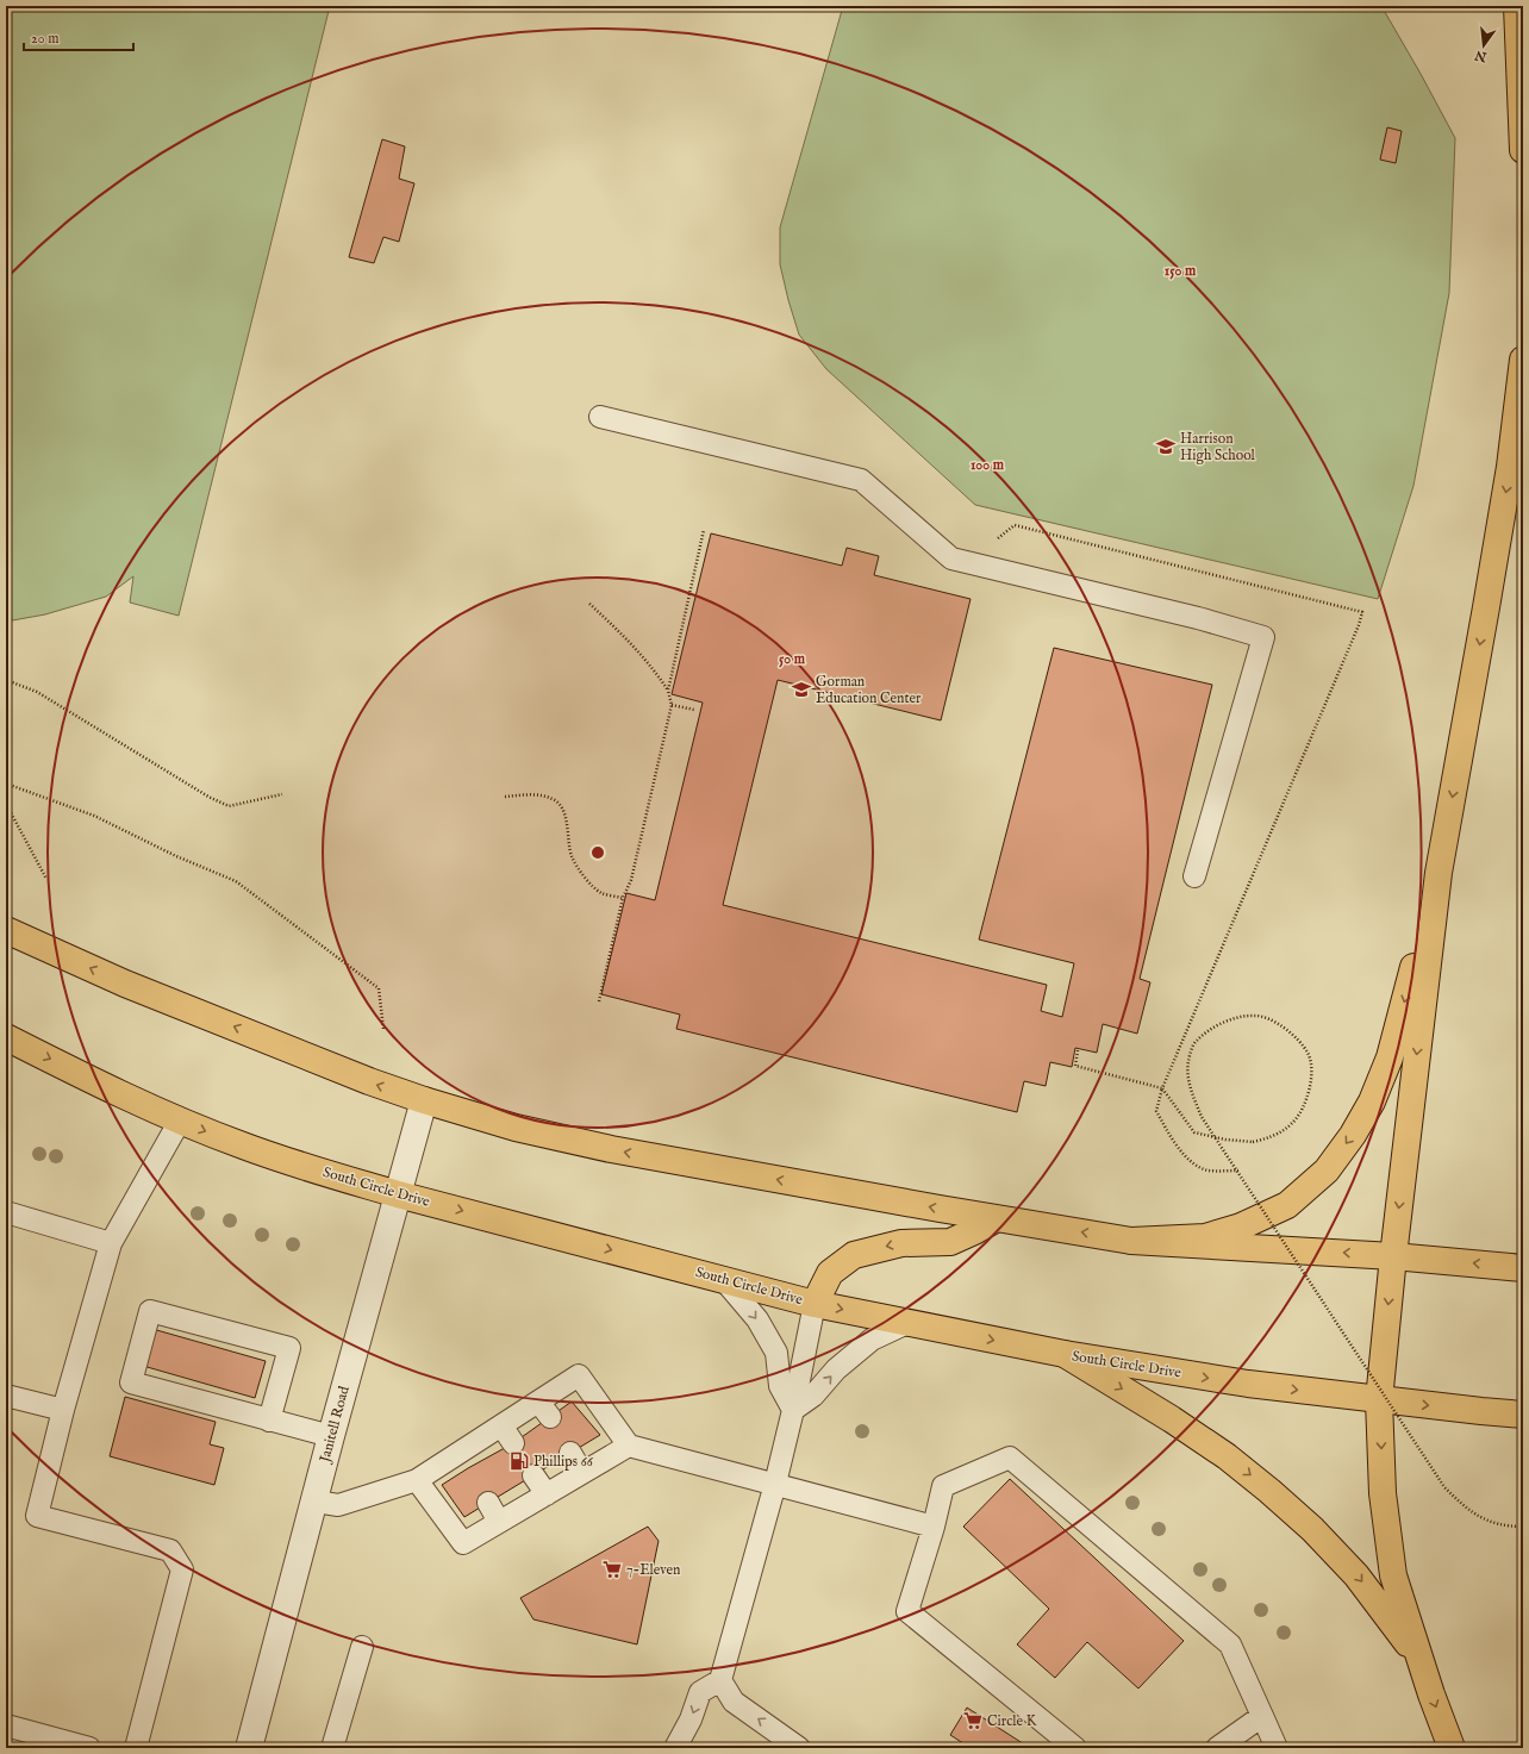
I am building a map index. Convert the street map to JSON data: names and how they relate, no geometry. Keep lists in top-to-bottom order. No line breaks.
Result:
{"streets":{"main road":["South Circle Drive"],"street":["Janitell Road"]},"crossings":[["South Circle Drive","Janitell Road"]],"places":{"school or university":["Harrison High School","Gorman Education Center"],"fuel station":["Phillips 66"],"supermarket":["7-Eleven","Circle K"]},"scale_bar":"20 m","north":"bottom","rings":["150 m","100 m","50 m"]}
